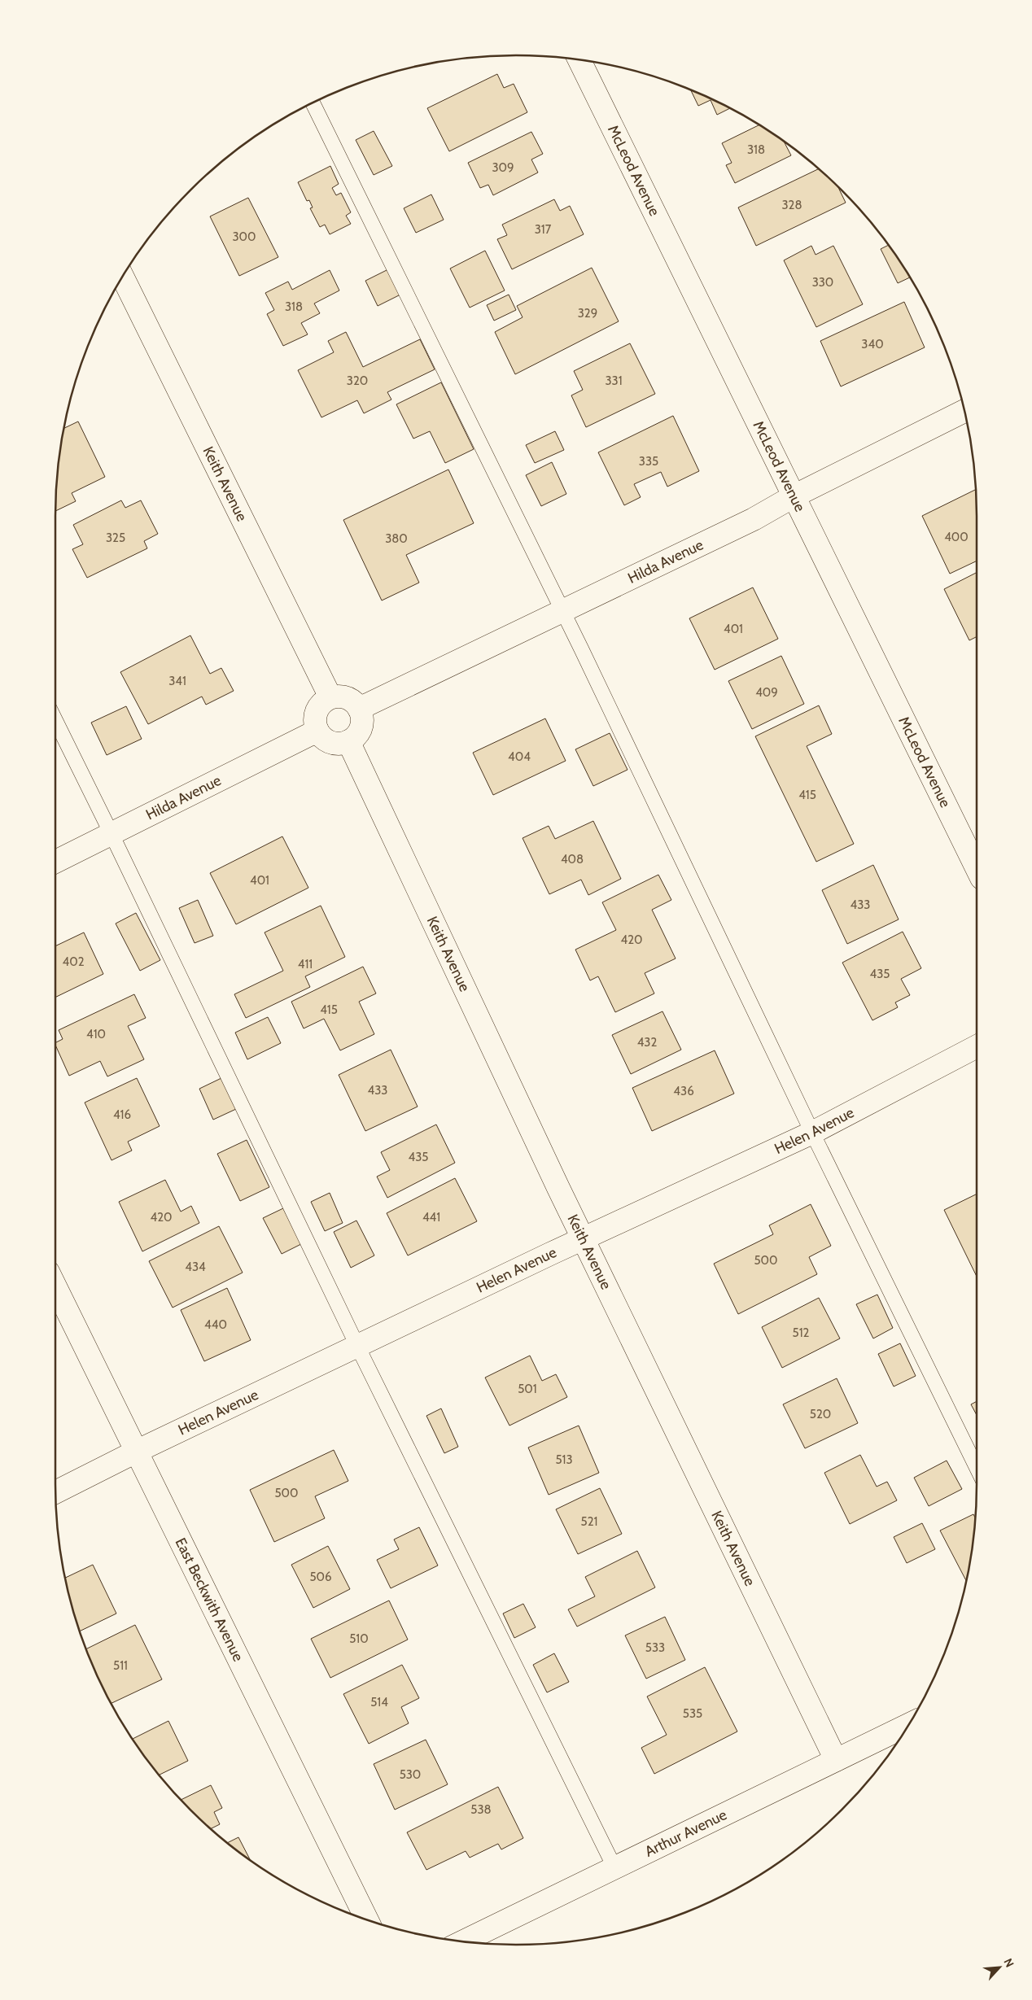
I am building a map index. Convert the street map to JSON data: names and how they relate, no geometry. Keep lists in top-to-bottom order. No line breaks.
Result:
{"streets":{"street":["McLeod Avenue","Keith Avenue","Hilda Avenue","Helen Avenue","East Beckwith Avenue","Arthur Avenue"]},"crossings":[["McLeod Avenue","Hilda Avenue"],["Keith Avenue","Hilda Avenue"],["Keith Avenue","Helen Avenue"],["Keith Avenue","Arthur Avenue"],["Helen Avenue","East Beckwith Avenue"]],"house_numbers":["318","309","328","317","300","330","318","329","340","320","331","335","400","325","380","401","341","409","404","415","408","401","433","420","402","411","435","415","410","432","433","436","416","435","420","441","500","434","440","512","501","520","513","500","521","506","510","533","511","514","535","530","538"],"north":"top right"}
